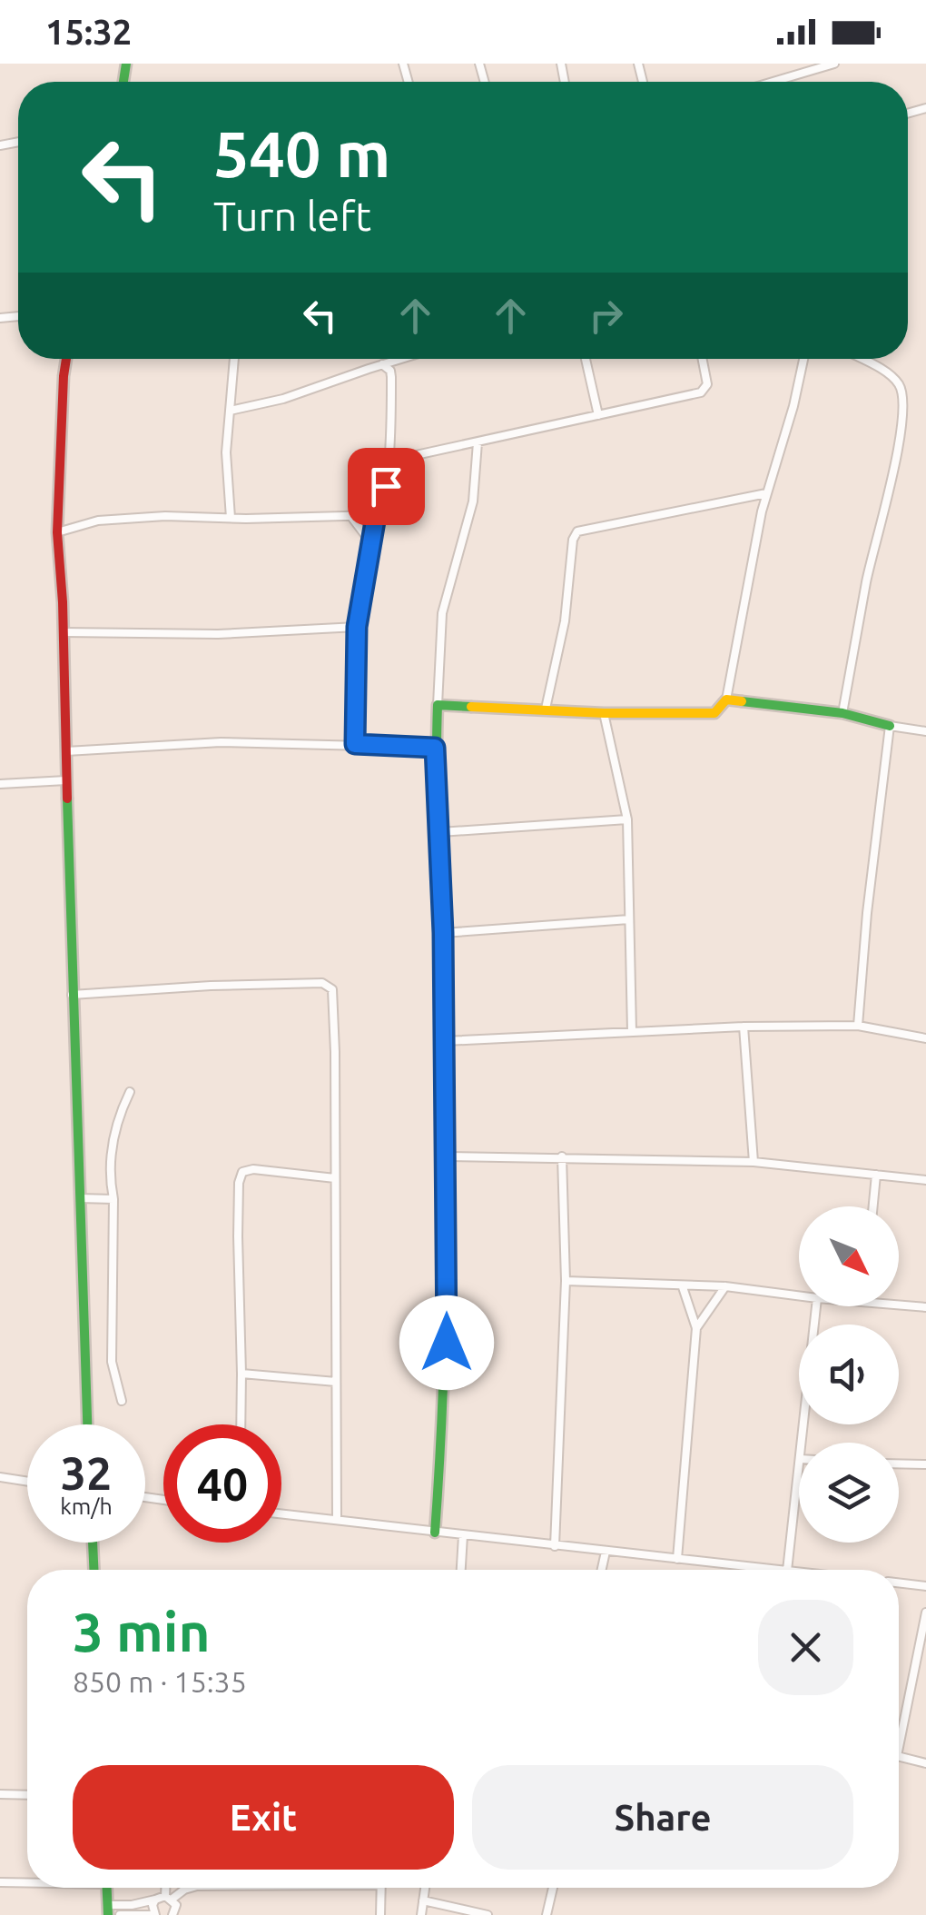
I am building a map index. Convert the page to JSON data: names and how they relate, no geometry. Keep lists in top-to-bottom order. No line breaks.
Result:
{"north":"bottom right","page":{"status":"15:32","turn":["540 m","Turn left"],"speed":"32 km/h","limit":"40","heading":["3 min","850 m · 15:35"],"buttons":["Exit","Share"]}}
